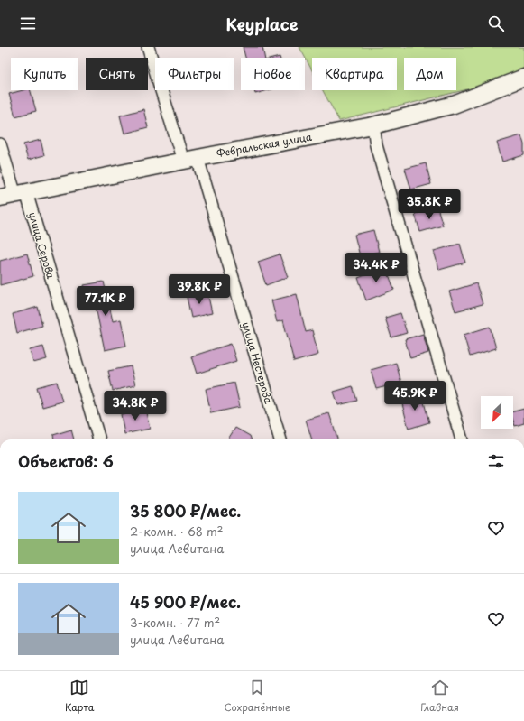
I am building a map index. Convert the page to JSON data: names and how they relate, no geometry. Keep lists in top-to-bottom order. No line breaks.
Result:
{"streets":{"main road":["Февральская улица"],"street":["улица Серова","улица Нестерова"]},"crossings":[["Февральская улица","улица Серова"],["Февральская улица","улица Нестерова"]],"north":"bottom left","page":{"header":"Keyplace","chip":["Купить","Снять","Фильтры","Новое","Квартира","Дом"],"price":["35.8K ₽","34.4K ₽","39.8K ₽","77.1K ₽","45.9K ₽","34.8K ₽"],"heading":"Объектов: 6","list":[{"name":"35 800 ₽/мес.","note":"2-комн. · 68 m² · улица Левитана"},{"name":"45 900 ₽/мес.","note":"3-комн. · 77 m² · улица Левитана"}],"tabs":["Карта","Сохранённые","Главная"]}}
